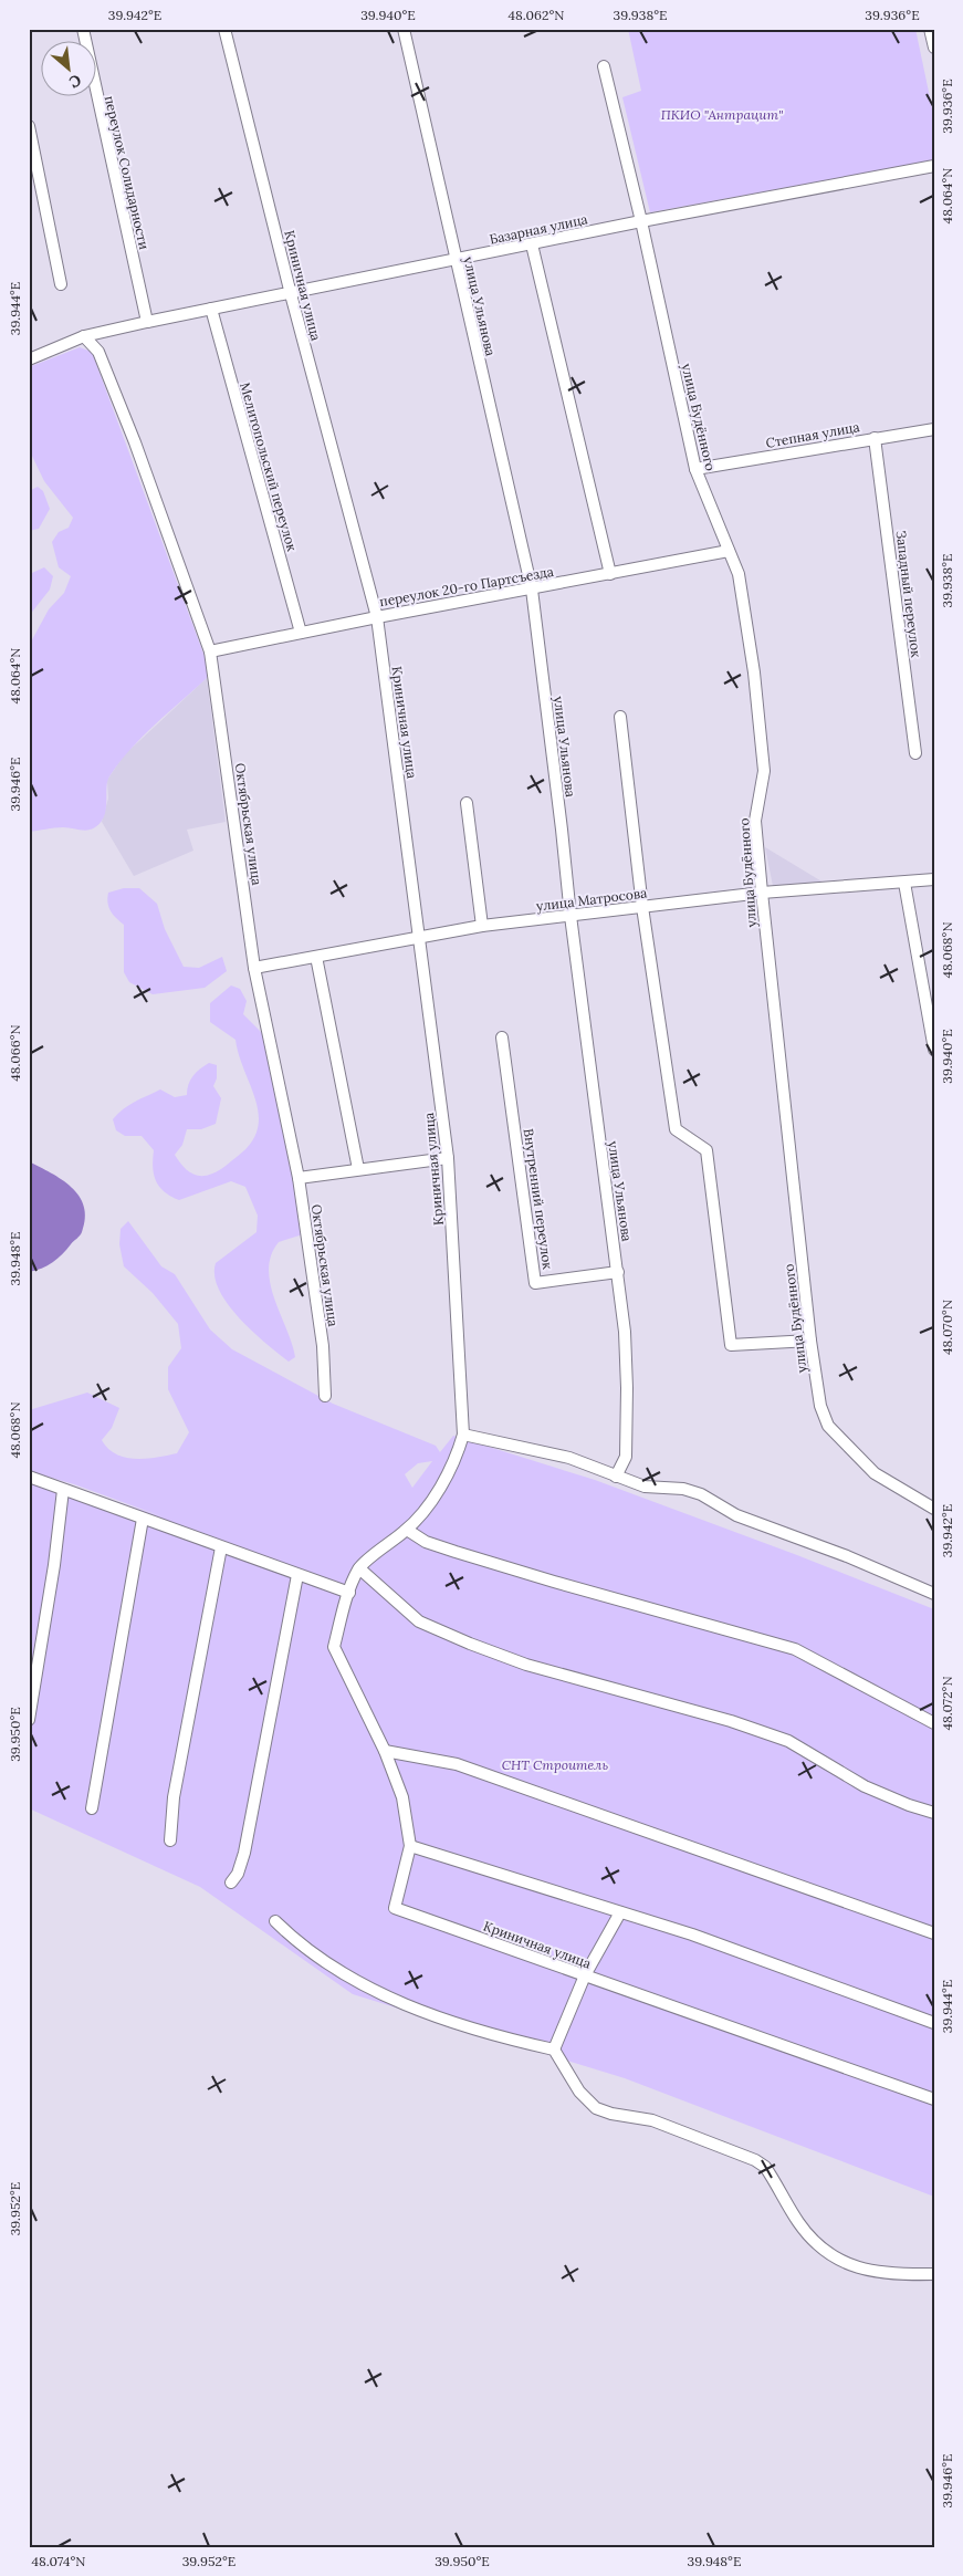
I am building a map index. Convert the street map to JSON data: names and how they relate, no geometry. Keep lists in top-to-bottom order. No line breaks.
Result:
{"streets":{"street":["переулок Солидарности","Базарная улица","Криничная улица","улица Ульянова","улица Будённого","Степная улица","Мелитопольский переулок","переулок 20-го Партсъезда","Западный переулок","Октябрьская улица","улица Матросова","Внутренний переулок"]},"crossings":[["переулок Солидарности","Базарная улица"],["Базарная улица","Криничная улица"],["Базарная улица","улица Ульянова"],["Базарная улица","улица Будённого"],["Базарная улица","Мелитопольский переулок"],["Базарная улица","Октябрьская улица"],["Криничная улица","переулок 20-го Партсъезда"],["Криничная улица","улица Матросова"],["улица Ульянова","переулок 20-го Партсъезда"],["улица Ульянова","улица Матросова"],["улица Ульянова","Внутренний переулок"],["улица Будённого","Степная улица"],["улица Будённого","переулок 20-го Партсъезда"],["улица Будённого","улица Матросова"],["Степная улица","Западный переулок"],["Мелитопольский переулок","переулок 20-го Партсъезда"],["переулок 20-го Партсъезда","Октябрьская улица"],["Октябрьская улица","улица Матросова"]],"parks":["ПКИО \"Антрацит\"","СНТ Строитель"],"north":"bottom right","coordinates":["39.942°E","39.940°E","48.062°N","39.938°E","39.936°E","48.064°N","39.944°E","39.946°E","48.068°N","48.066°N","39.948°E","48.070°N","48.072°N","39.950°E","39.952°E","48.074°N"]}
